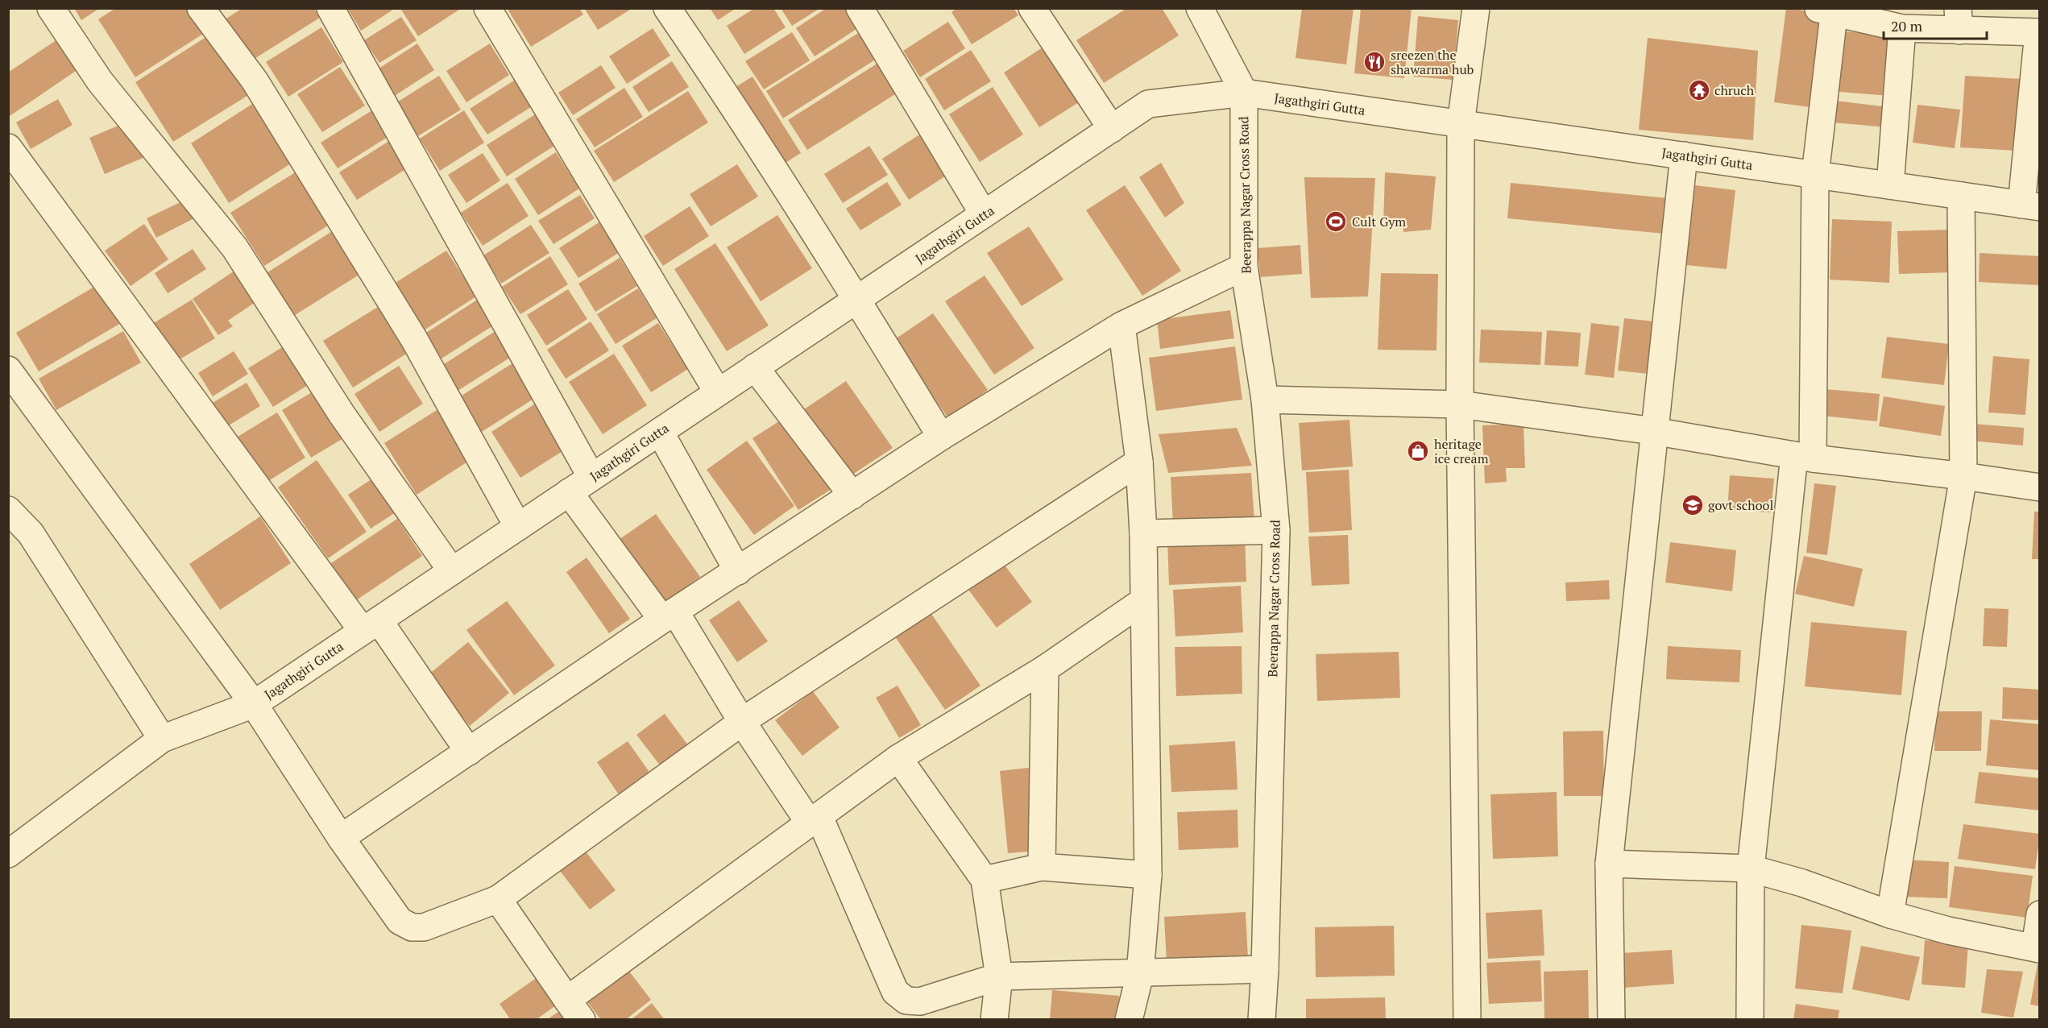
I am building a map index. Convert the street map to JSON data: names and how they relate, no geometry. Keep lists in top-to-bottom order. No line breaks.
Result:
{"streets":{"street":["Jagathgiri Gutta","Beerappa Nagar Cross Road"]},"crossings":[["Jagathgiri Gutta","Beerappa Nagar Cross Road"]],"places":{"restaurant":["sreezen the shawarma hub"],"temple":["chruch"],"sports":["Cult Gym"],"shop":["heritage ice cream"],"school or university":["govt school"]},"scale_bar":"20 m"}
